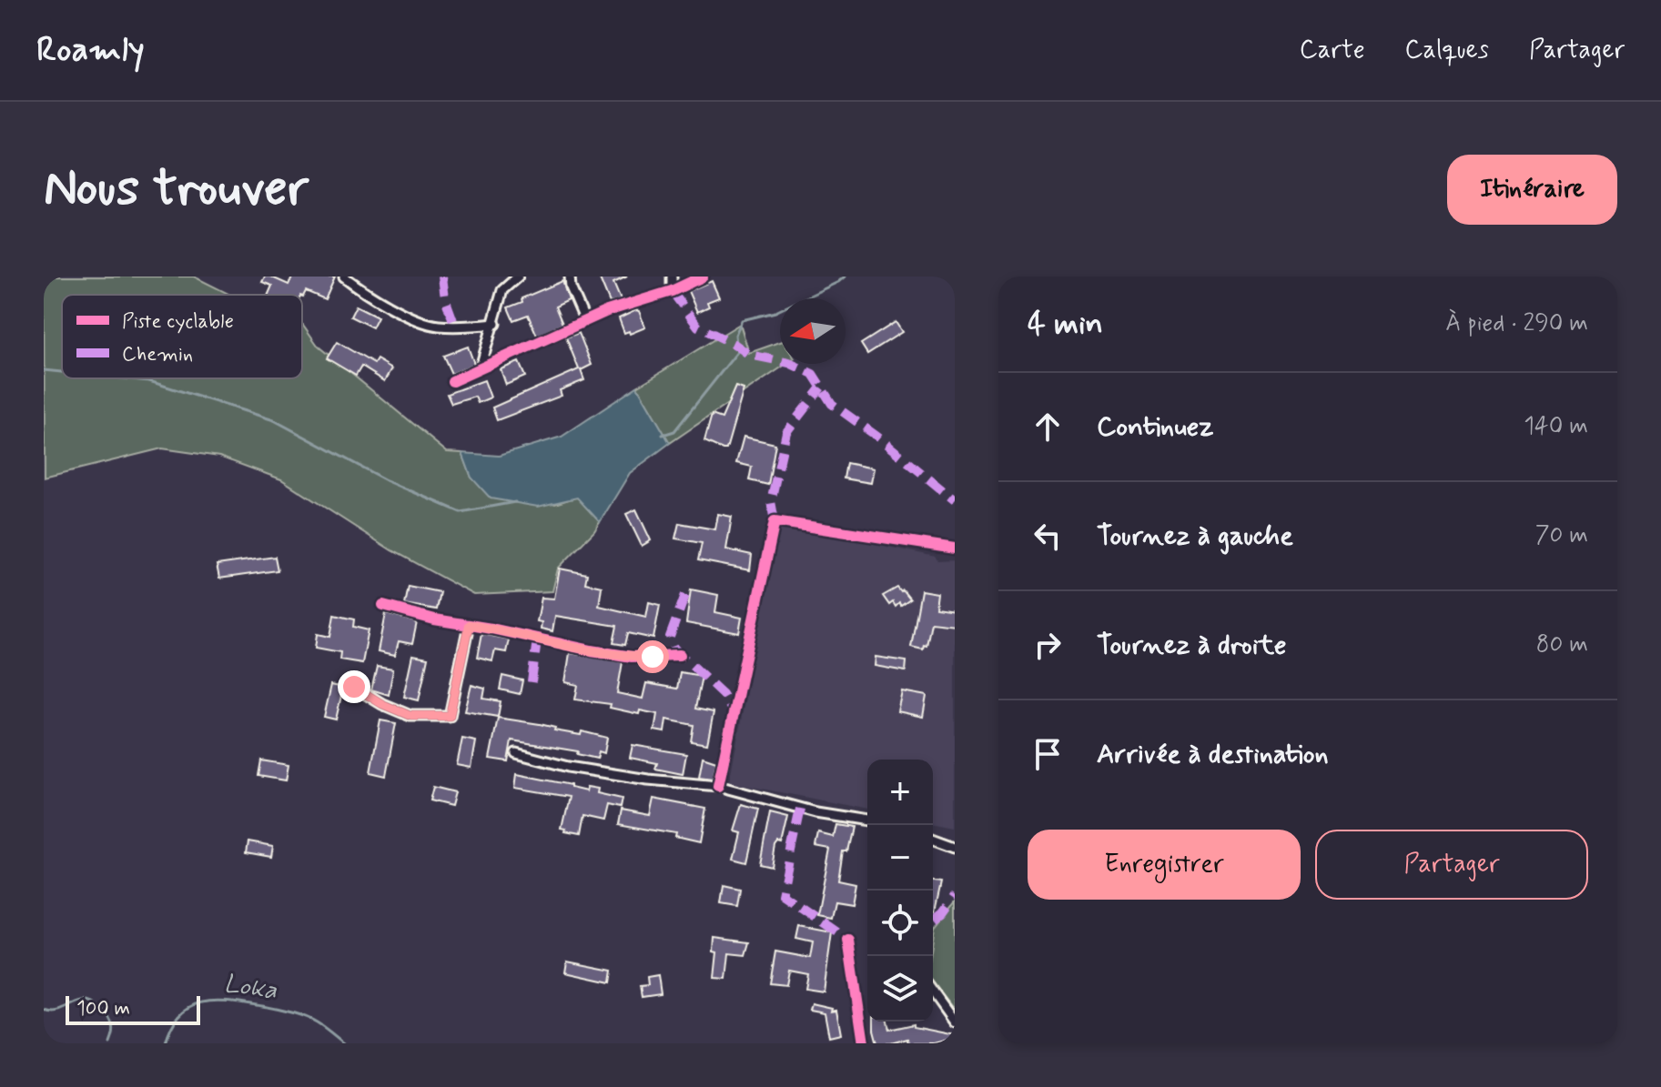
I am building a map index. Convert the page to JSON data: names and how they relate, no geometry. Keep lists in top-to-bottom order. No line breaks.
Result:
{"water":["Loka"],"legend":["Piste cyclable","Chemin"],"scale_bar":"100 m","north":"left","page":{"header":"Roamly","nav":["Carte","Calques","Partager"],"buttons":["Itinéraire",["Enregistrer","Partager"]],"title":"Nous trouver","heading":["4 min","À pied · 290 m"],"list":[["Continuez","140 m"],["Tournez à gauche","70 m"],["Tournez à droite","80 m"],"Arrivée à destination"],"map_buttons":["+","−"],"scale":"100 m"}}
